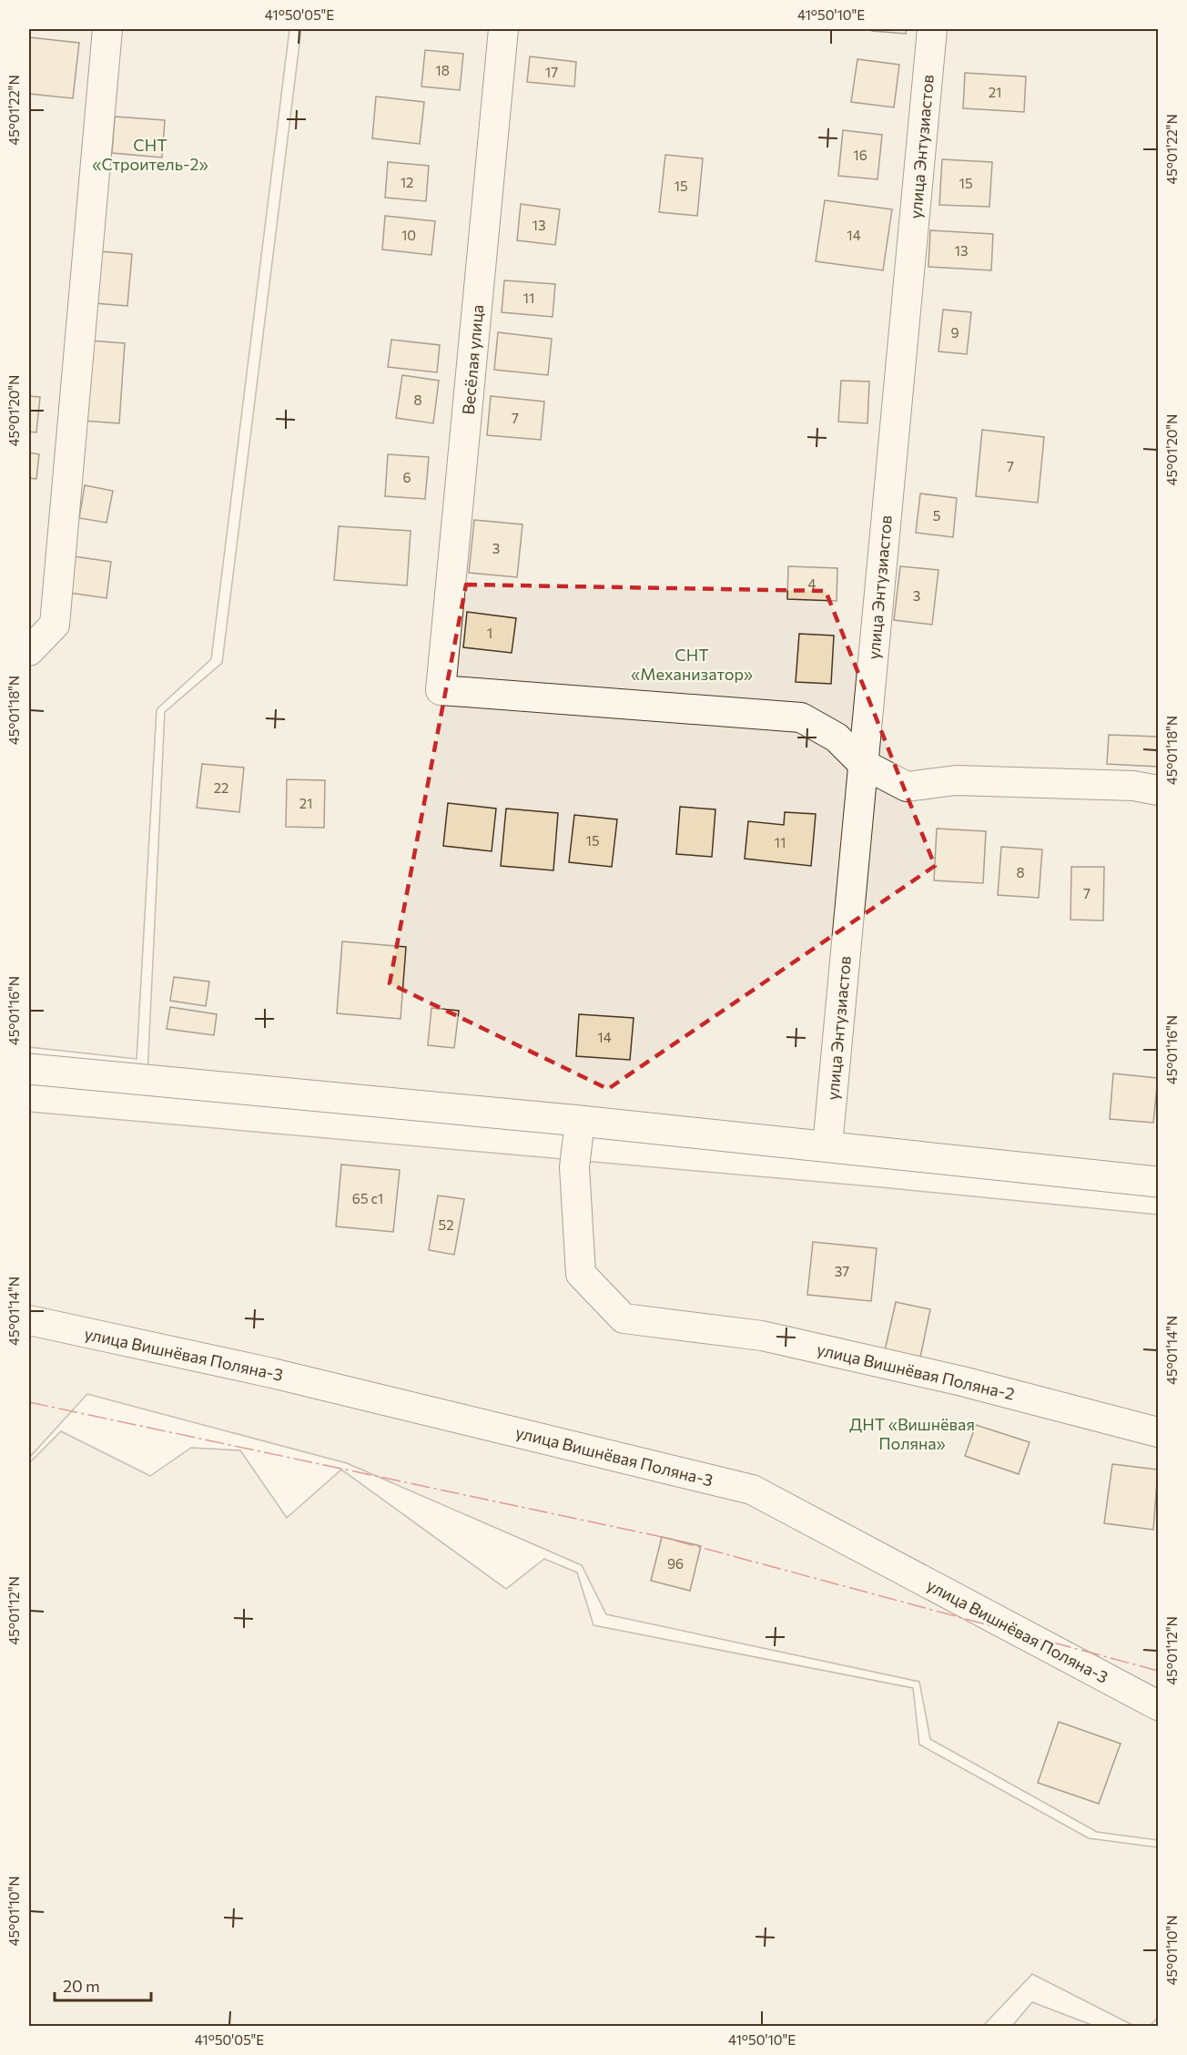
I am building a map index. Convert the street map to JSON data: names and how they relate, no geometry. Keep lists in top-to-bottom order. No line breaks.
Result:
{"streets":{"street":["улица Энтузиастов","Весёлая улица","улица Вишнёвая Поляна-3","улица Вишнёвая Поляна-2"]},"crossings":[["улица Энтузиастов","Весёлая улица"]],"parks":["СНТ «Строитель-2»","СНТ «Механизатор»","ДНТ «Вишнёвая Поляна»"],"house_numbers":["18","17","21","16","12","15","15","13","10","14","13","11","9","8","7","7","6","5","3","4","3","1","22","21","15","11","8","7","14","65 с1","52","37","96"],"scale_bar":"20 m","coordinates":["41°50'05\"E","41°50'10\"E","45°01'22\"N","45°01'20\"N","45°01'18\"N","45°01'16\"N","45°01'14\"N","45°01'12\"N","45°01'10\"N"]}
